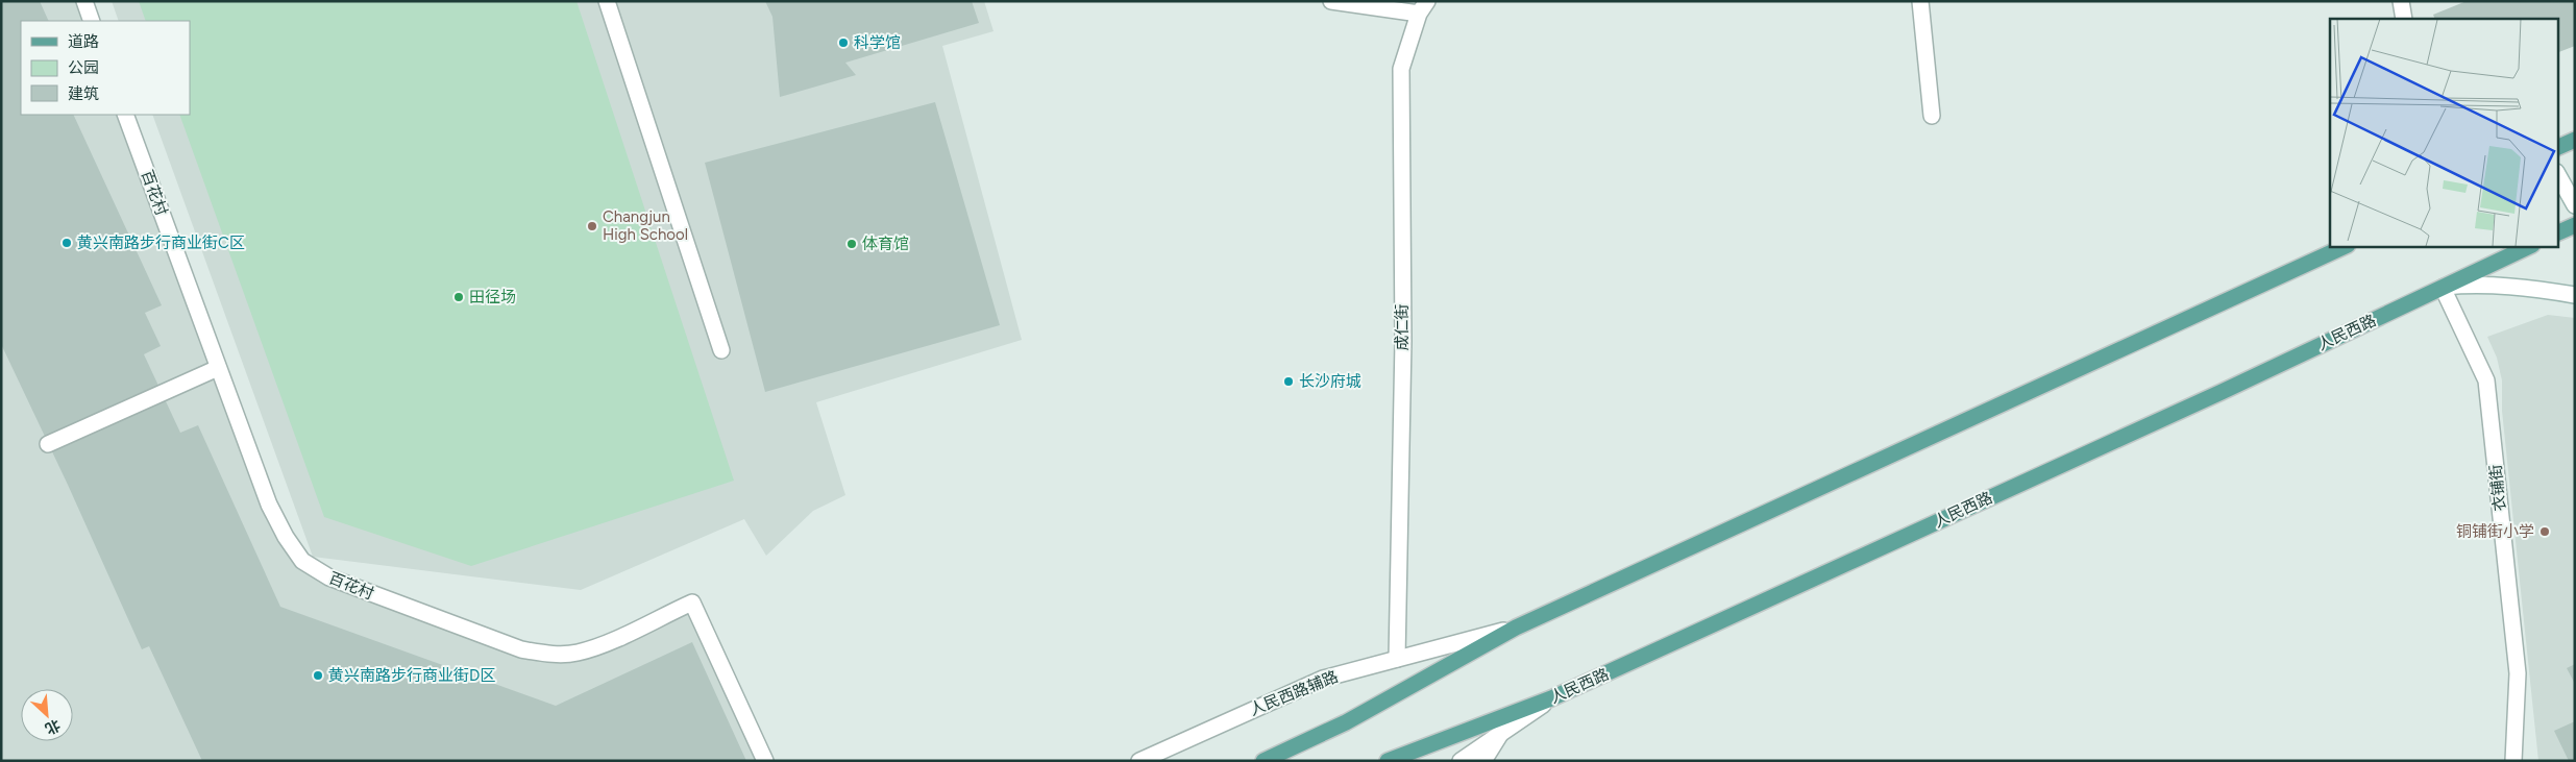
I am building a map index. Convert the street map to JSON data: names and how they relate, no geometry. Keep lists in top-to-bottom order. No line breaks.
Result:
{"streets":{"main road":["人民西路"],"street":["百花村","成仁街","衣铺街","人民西路辅路"]},"crossings":[["成仁街","人民西路辅路"],["人民西路","衣铺街"]],"places":["科学馆","Changjun High School","黄兴南路步行商业街C区","体育馆","田径场","长沙府城","铜铺街小学","黄兴南路步行商业街D区"],"legend":["道路","公园","建筑"],"north":"bottom right"}
